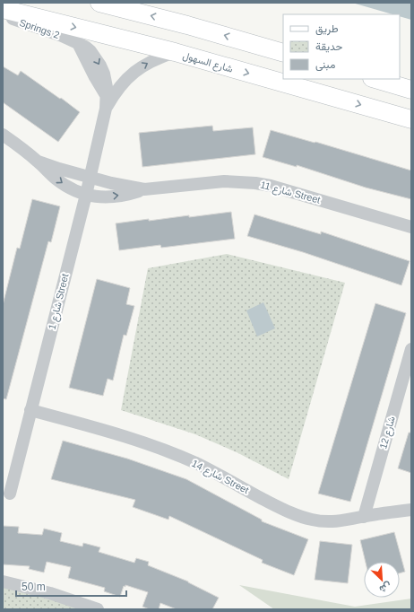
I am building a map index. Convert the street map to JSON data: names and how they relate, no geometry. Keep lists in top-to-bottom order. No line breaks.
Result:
{"streets":{"main road":["شارع السهول"],"street":["Springs 2","شارع 11 Street","شارع 1 Street","شارع 12","شارع 14 Street"]},"crossings":[["Springs 2","شارع 1 Street"],["شارع 11 Street","شارع 1 Street"],["شارع 1 Street","شارع 14 Street"],["شارع 12","شارع 14 Street"]],"one_way":["Springs 2"],"legend":["طريق","حديقة","مبنى"],"scale_bar":"50 m","north":"bottom right"}
